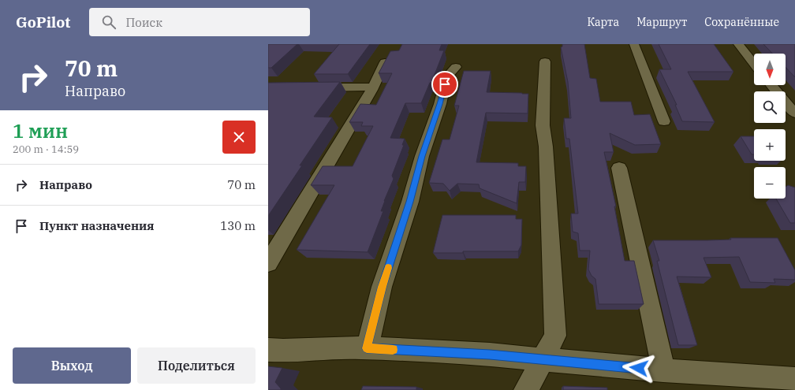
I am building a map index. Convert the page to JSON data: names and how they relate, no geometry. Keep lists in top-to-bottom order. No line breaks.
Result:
{"north":"bottom","page":{"header":"GoPilot","search":"Поиск","nav":["Карта","Маршрут","Сохранённые"],"turn":["70 m","Направо"],"map_buttons":["+","−"],"heading":["1 мин","200 m · 14:59"],"list":[{"name":"Направо","value":"70 m"},{"name":"Пункт назначения","value":"130 m"}],"buttons":["Выход","Поделиться"]}}
